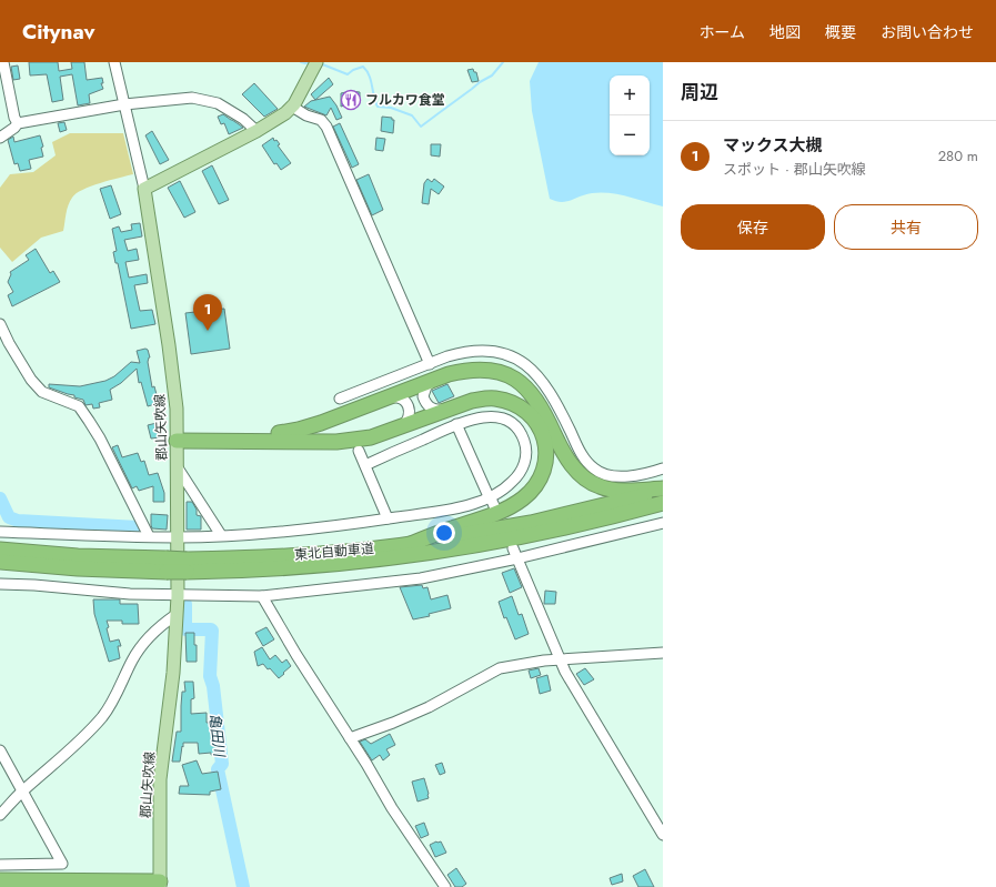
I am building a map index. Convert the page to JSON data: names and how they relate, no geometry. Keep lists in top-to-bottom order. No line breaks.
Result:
{"streets":{"highway":["東北自動車道"],"main road":["郡山矢吹線"]},"water":["亀田川"],"places":{"restaurant":["フルカワ食堂"]},"page":{"header":"Citynav","nav":["ホーム","地図","概要","お問い合わせ"],"heading":"周辺","map_buttons":["+","−"],"list":[{"mark":"1","name":"マックス大槻","note":"スポット · 郡山矢吹線","value":"280 m"}],"buttons":["保存","共有"],"pins":"1"}}
